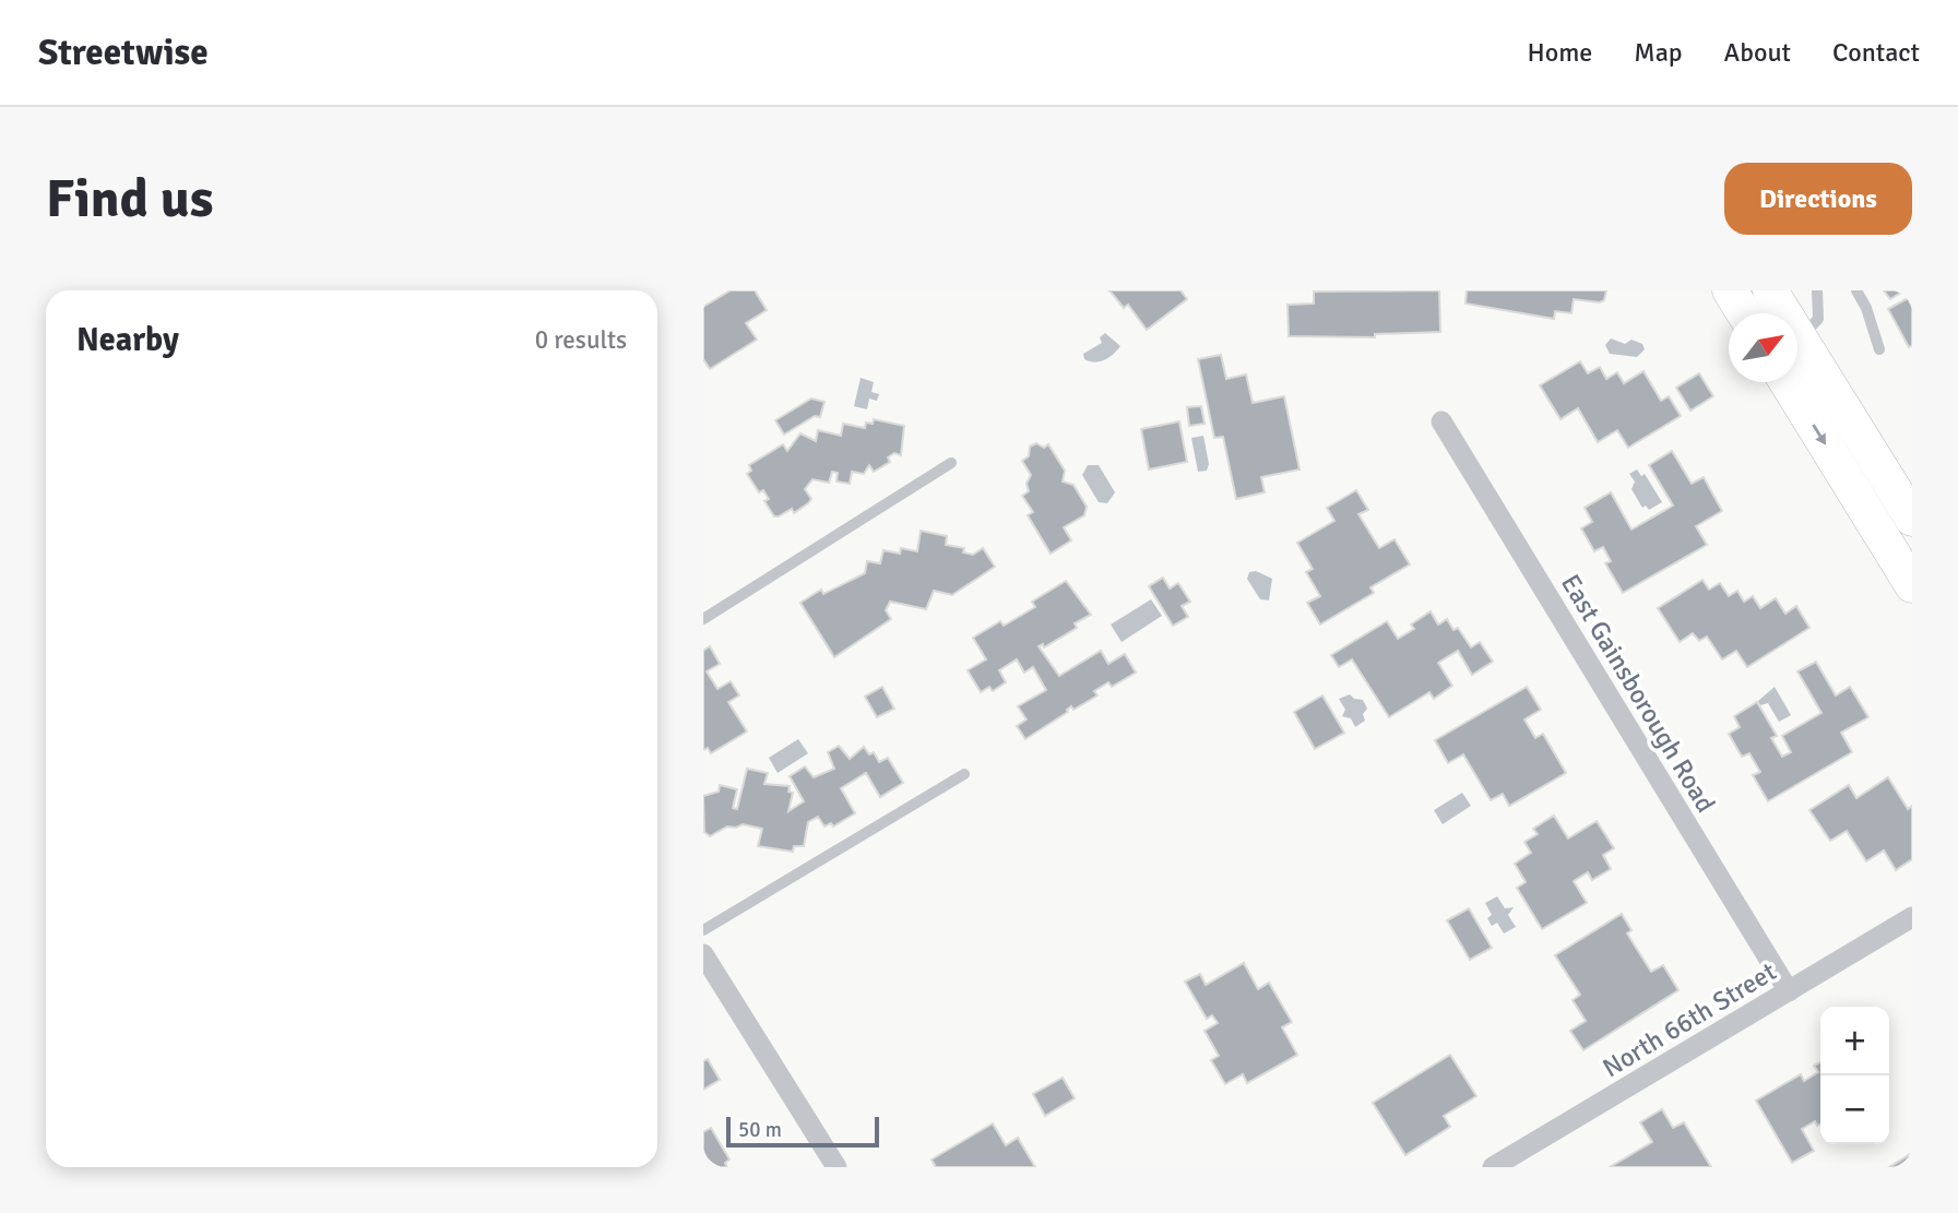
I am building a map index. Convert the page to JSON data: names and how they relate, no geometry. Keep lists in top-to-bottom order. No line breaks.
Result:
{"streets":{"street":["East Gainsborough Road","North 66th Street"]},"crossings":[["East Gainsborough Road","North 66th Street"]],"scale_bar":"50 m","north":"top right","page":{"header":"Streetwise","nav":["Home","Map","About","Contact"],"buttons":"Directions","title":"Find us","heading":["Nearby","0 results"],"map_buttons":["+","−"],"scale":"50 m"}}
